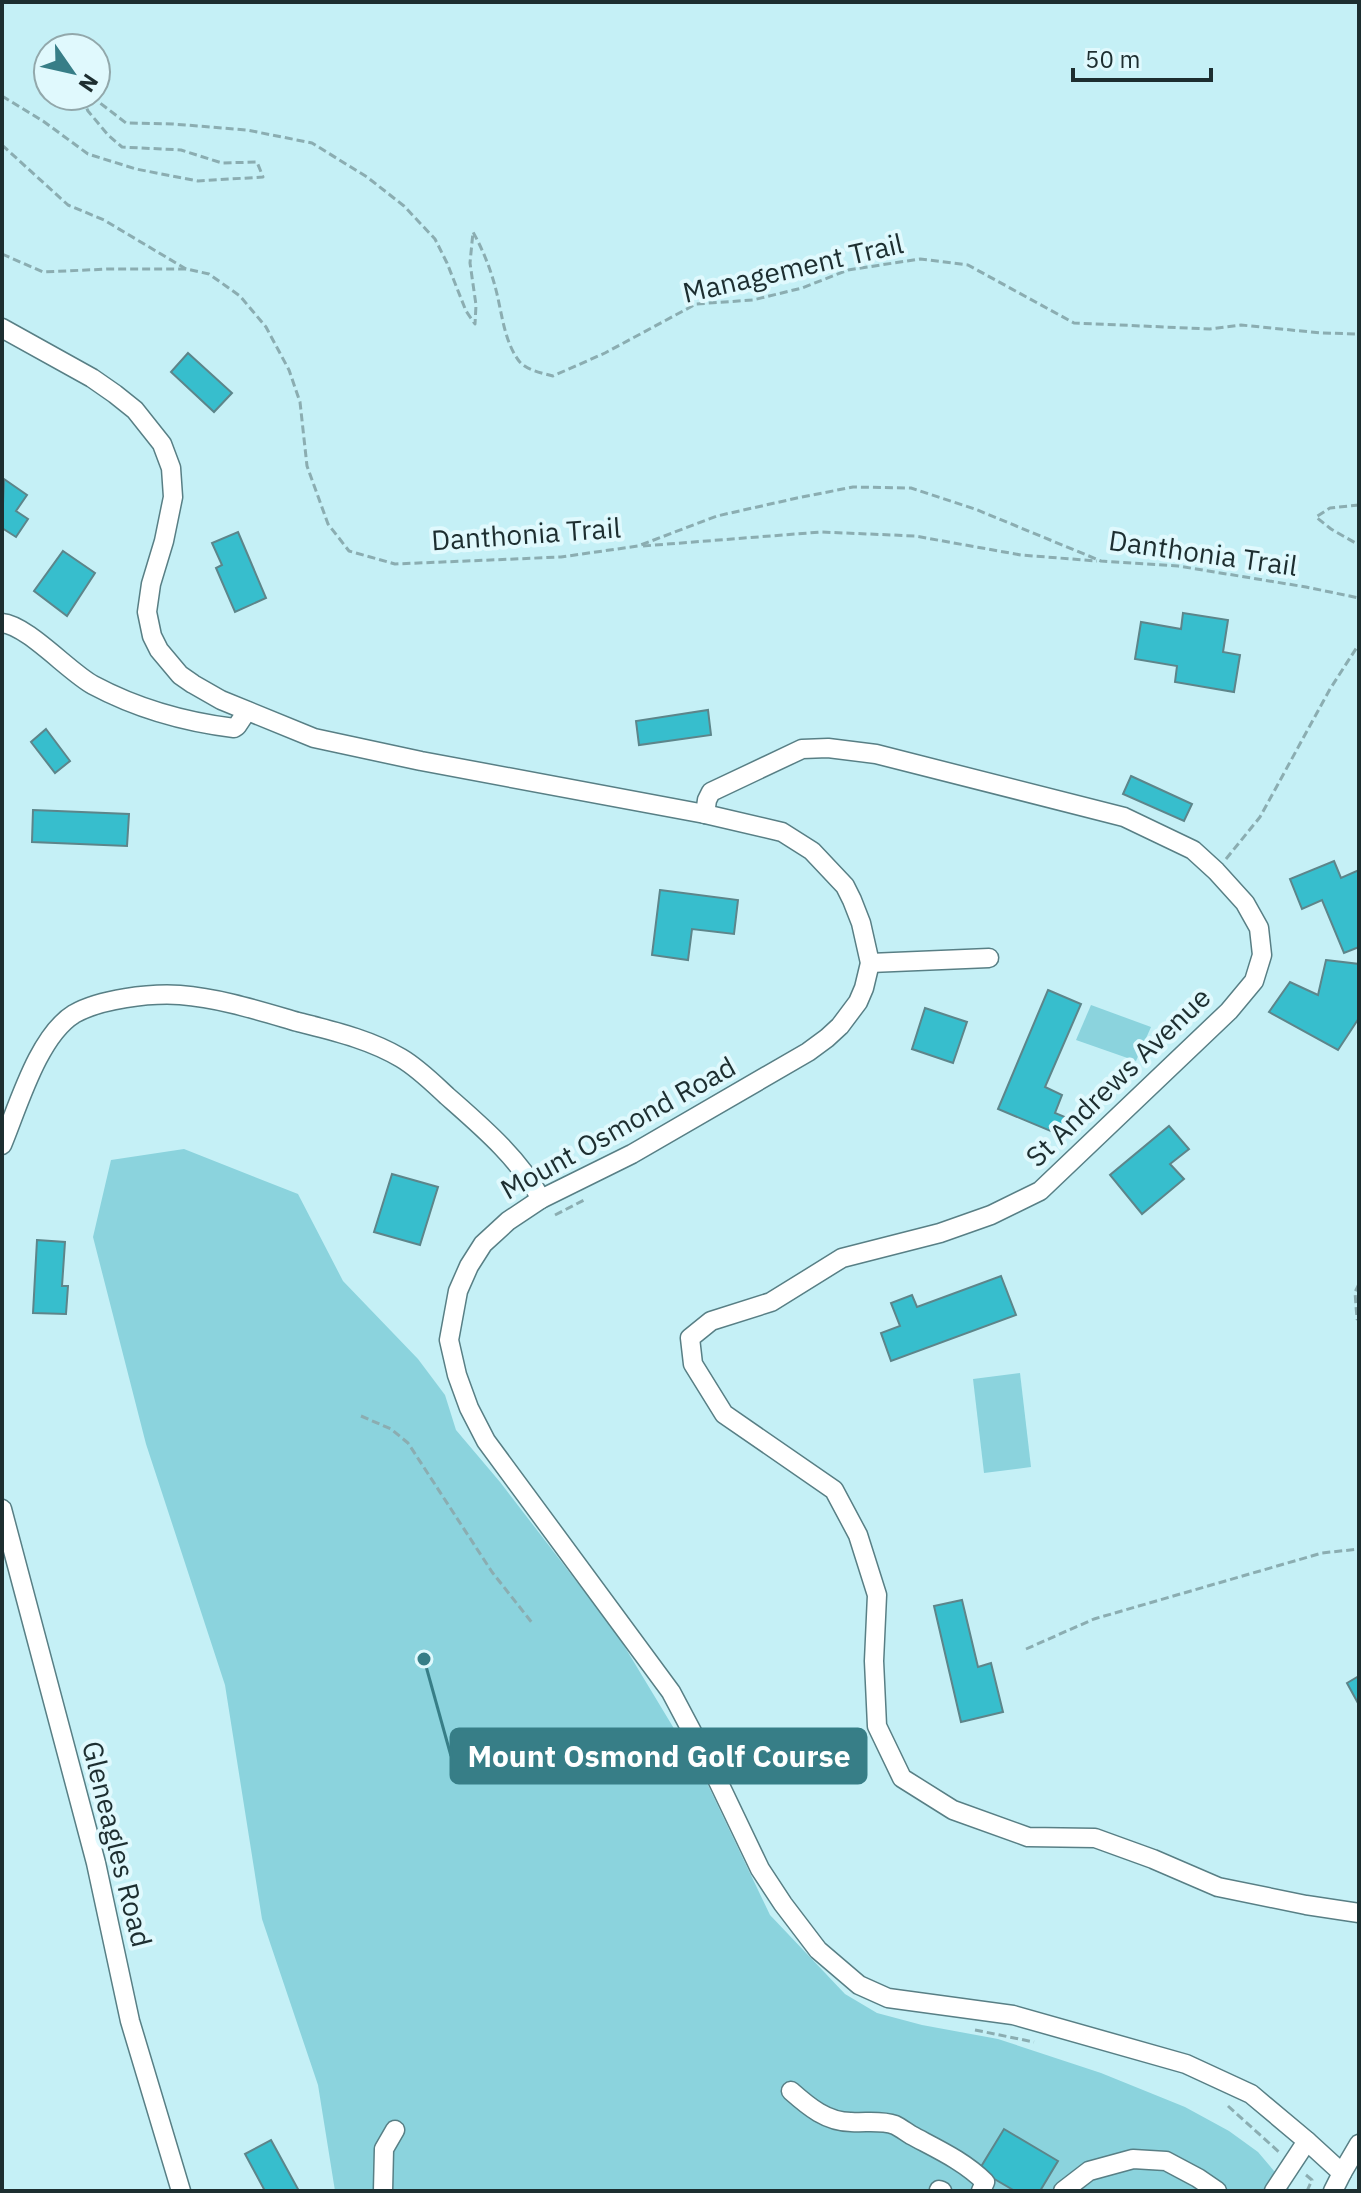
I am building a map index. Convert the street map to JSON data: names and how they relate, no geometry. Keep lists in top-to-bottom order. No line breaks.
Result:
{"streets":{"street":["St Andrews Avenue","Mount Osmond Road","Gleneagles Road"],"path":["Management Trail","Danthonia Trail"]},"places":["Mount Osmond Golf Course"],"scale_bar":"50 m","north":"bottom right"}
